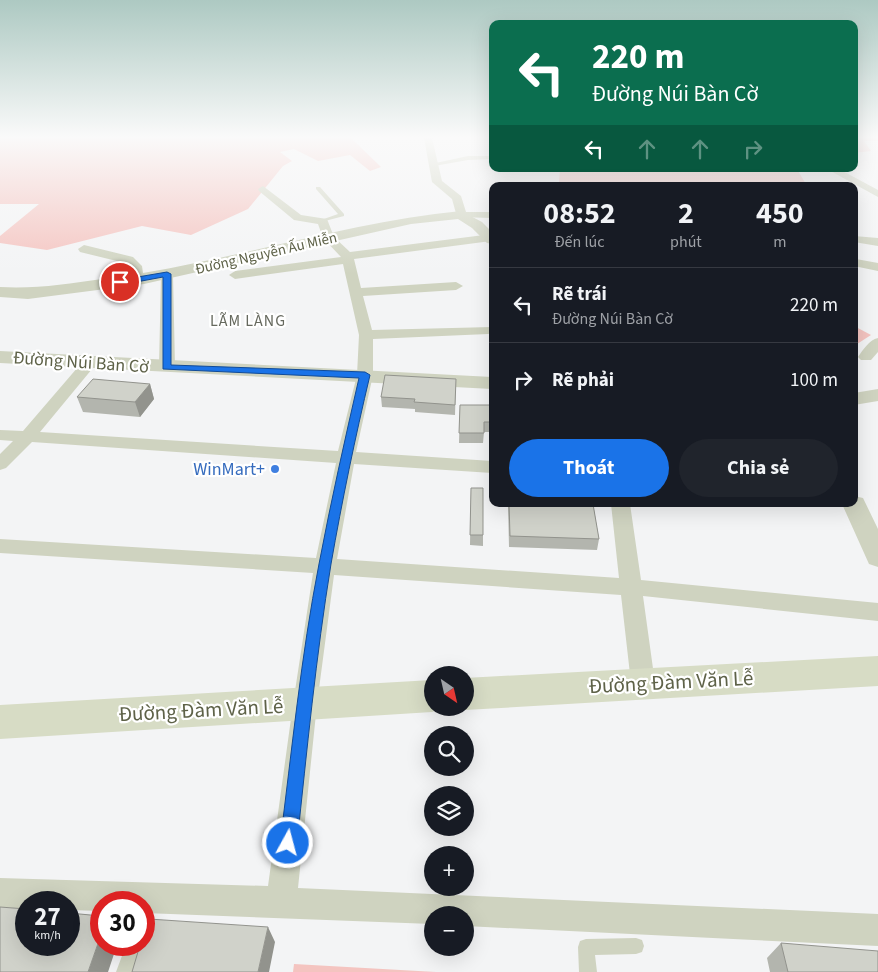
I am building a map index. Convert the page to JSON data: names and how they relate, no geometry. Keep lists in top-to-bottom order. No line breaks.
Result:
{"streets":{"main road":["Đường Đàm Văn Lễ"],"street":["Đường Nguyễn Ấu Miễn","Đường Núi Bàn Cờ"]},"districts":["LÃM LÀNG"],"places":["WinMart+"],"north":"bottom right","page":{"turn":["220 m","Đường Núi Bàn Cờ"],"eta":["08:52","Đến lúc","2","phút","450","m"],"list":[{"name":"Rẽ trái","note":"Đường Núi Bàn Cờ","value":"220 m"},{"name":"Rẽ phải","value":"100 m"}],"buttons":["Thoát","Chia sẻ"],"map_buttons":["+","−"],"speed":"27 km/h","limit":"30"}}
